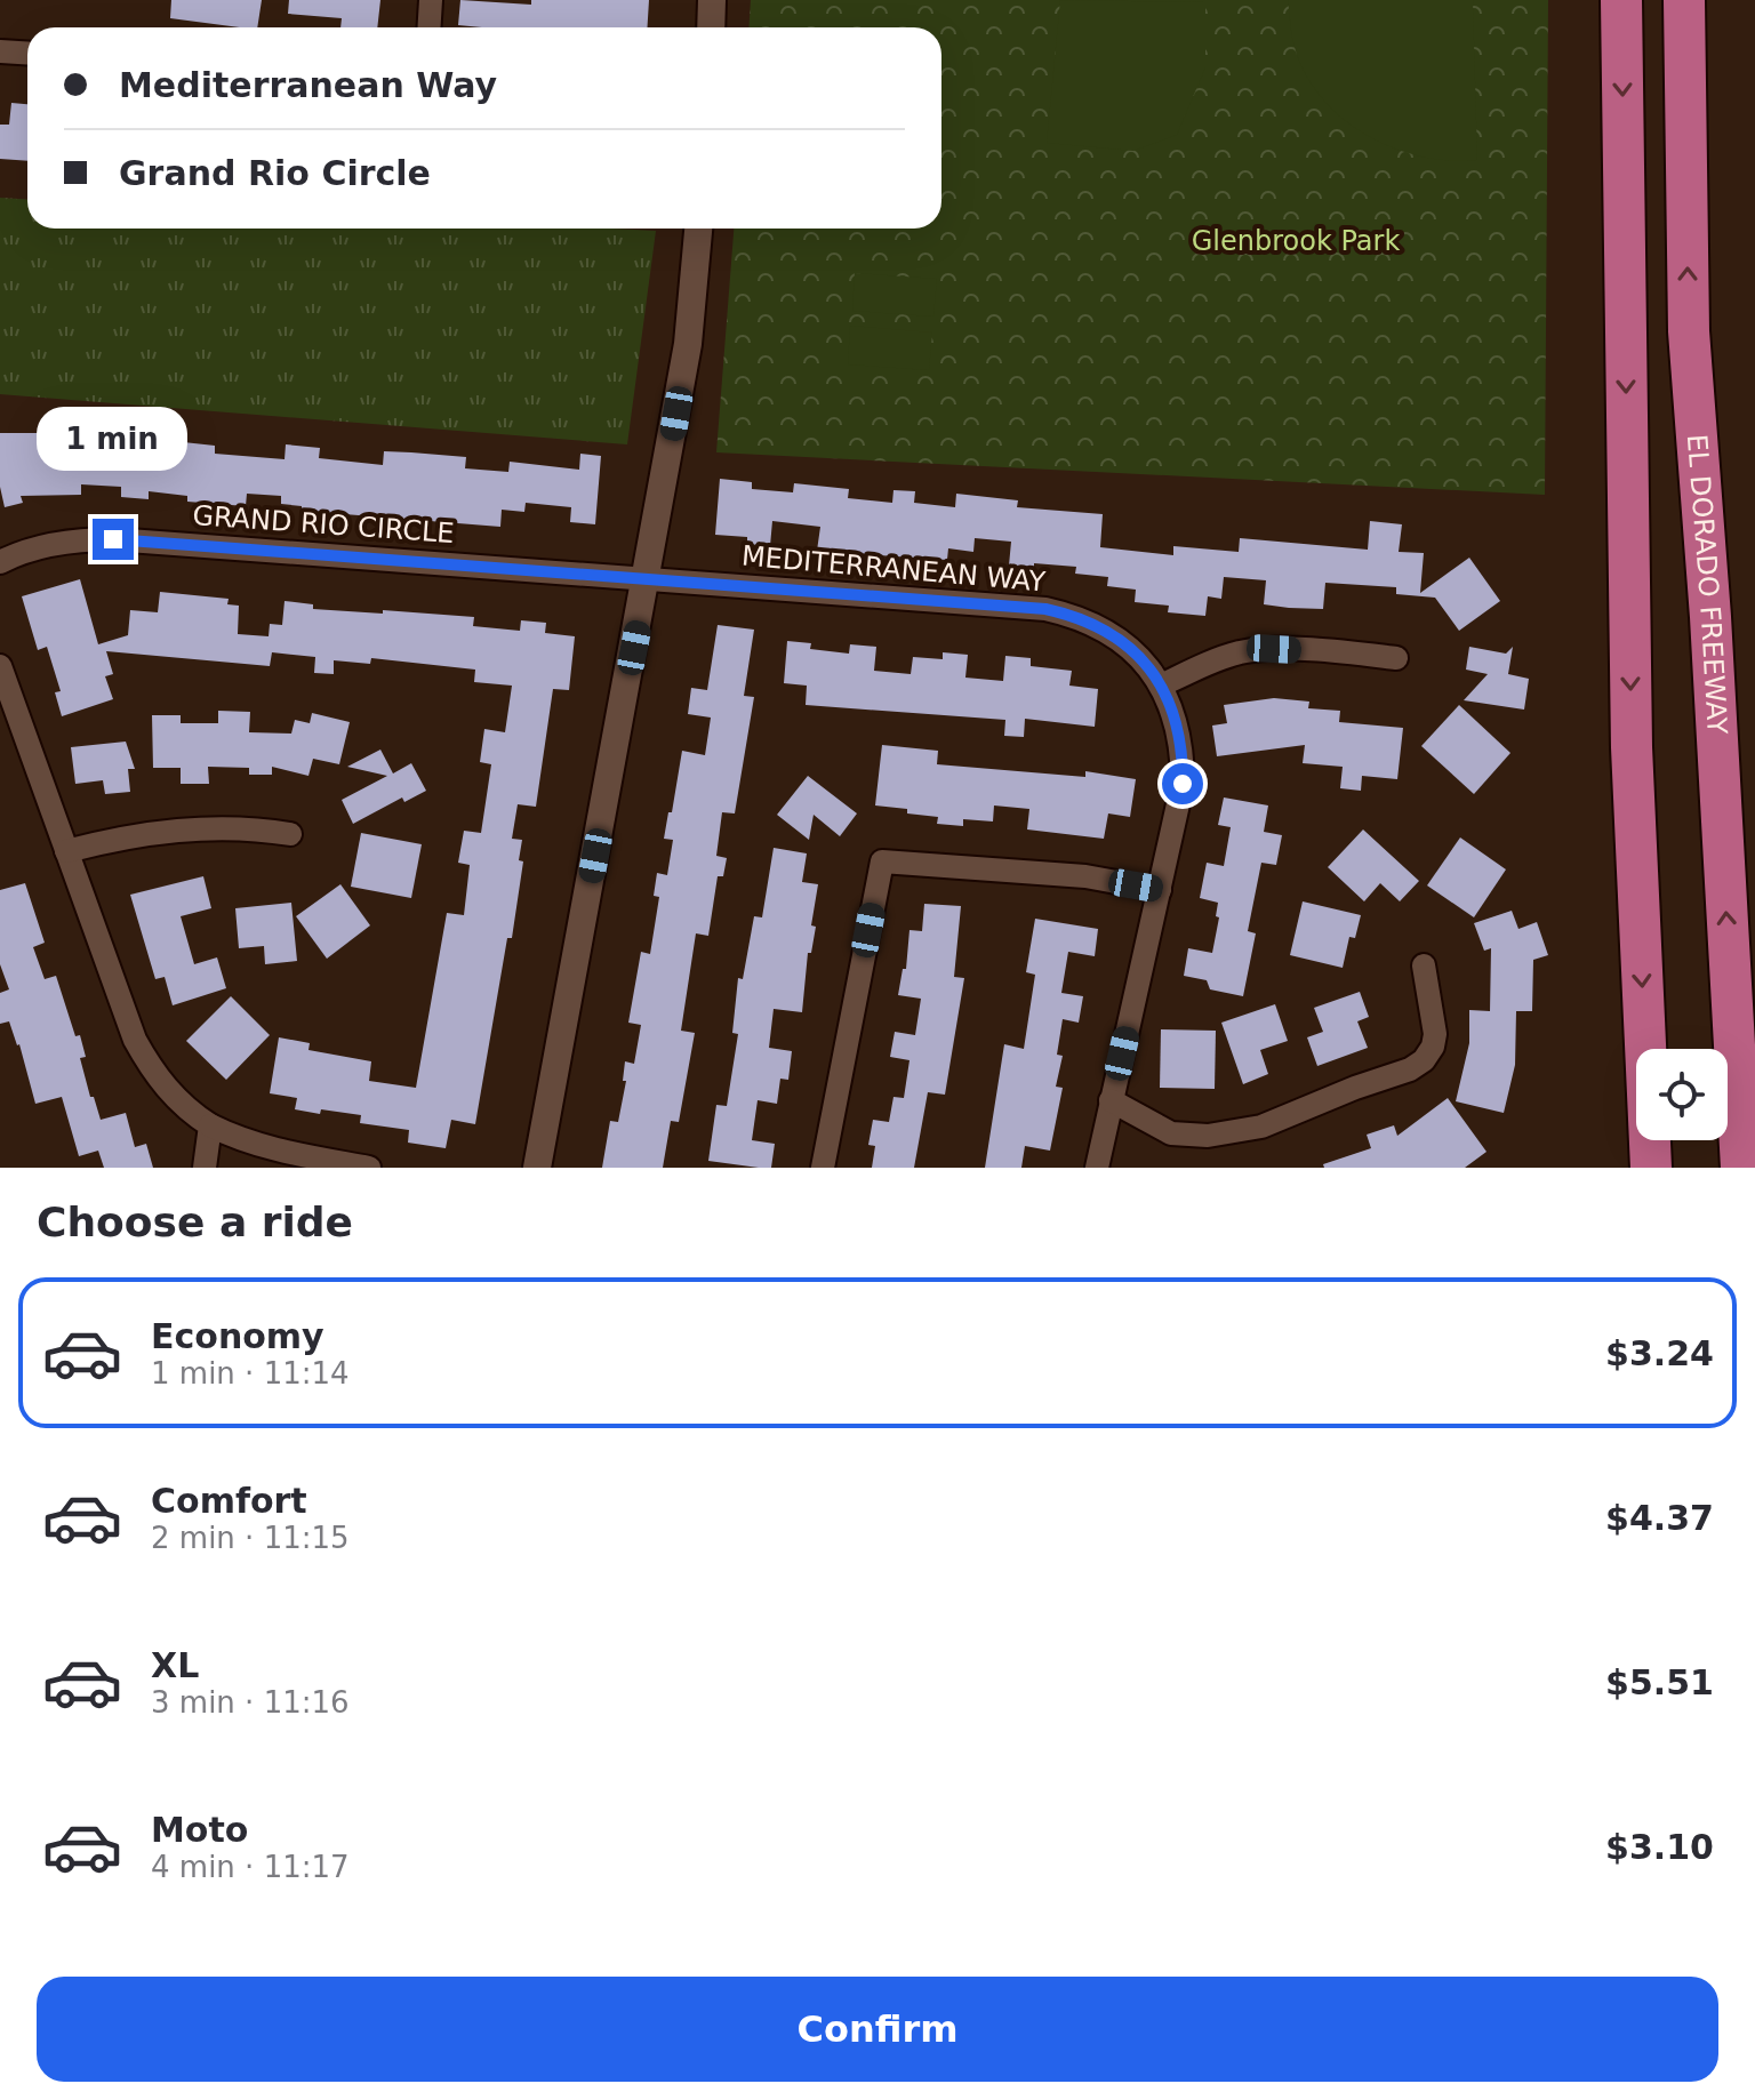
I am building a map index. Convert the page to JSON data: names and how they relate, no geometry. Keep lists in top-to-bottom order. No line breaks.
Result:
{"streets":{"highway":["EL DORADO FREEWAY"],"street":["GRAND RIO CIRCLE","MEDITERRANEAN WAY"]},"crossings":[["GRAND RIO CIRCLE","MEDITERRANEAN WAY"]],"parks":["Glenbrook Park"],"page":{"banner":["Mediterranean Way","Grand Rio Circle"],"bubble":"1 min","heading":"Choose a ride","list":[{"name":"Economy","note":"1 min · 11:14","value":"$3.24"},{"name":"Comfort","note":"2 min · 11:15","value":"$4.37"},{"name":"XL","note":"3 min · 11:16","value":"$5.51"},{"name":"Moto","note":"4 min · 11:17","value":"$3.10"}],"buttons":"Confirm"}}
